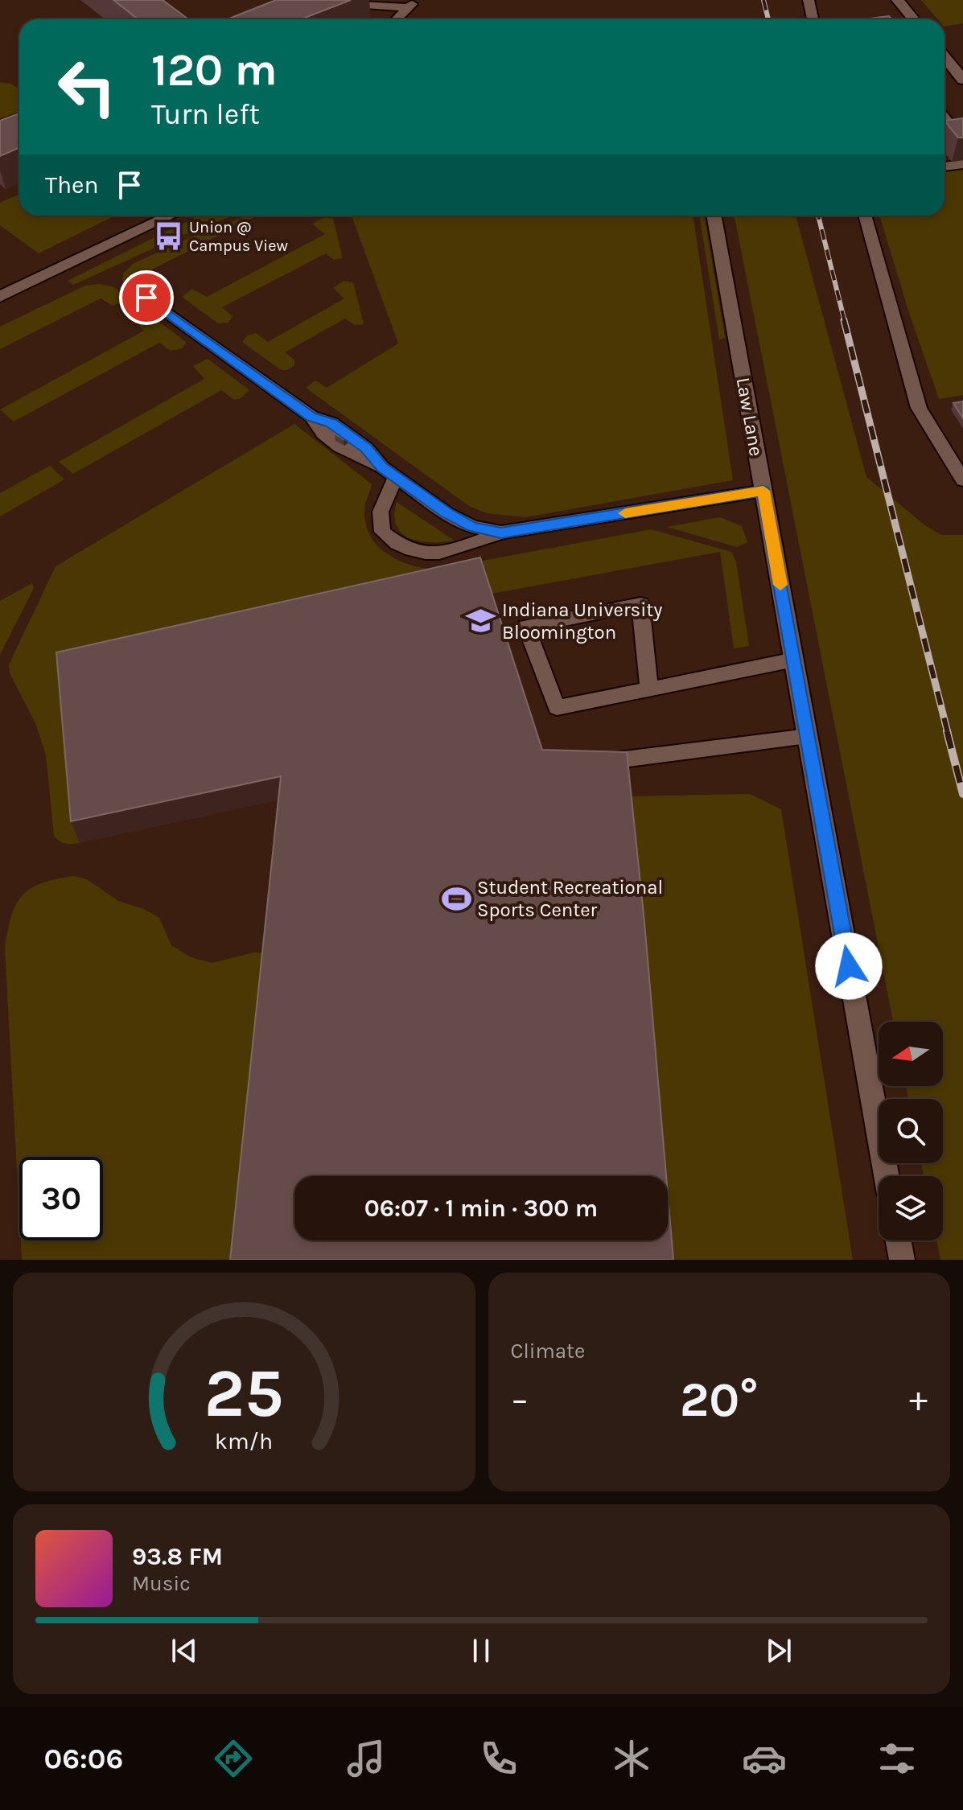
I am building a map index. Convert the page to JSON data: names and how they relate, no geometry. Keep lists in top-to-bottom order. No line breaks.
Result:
{"streets":{"street":["Law Lane"]},"places":{"bus stop":["Union @ Campus View"],"school or university":["Indiana University Bloomington"],"sports":["Student Recreational Sports Center"]},"north":"left","page":{"turn":["120 m","Turn left"],"then":"Then","limit":"30","trip":"06:07 · 1 min · 300 m","tile":"Climate","heat":["−","20°","+"],"song":["93.8 FM","Music"],"tabs":"06:06","gauge":["25","km/h"]}}
